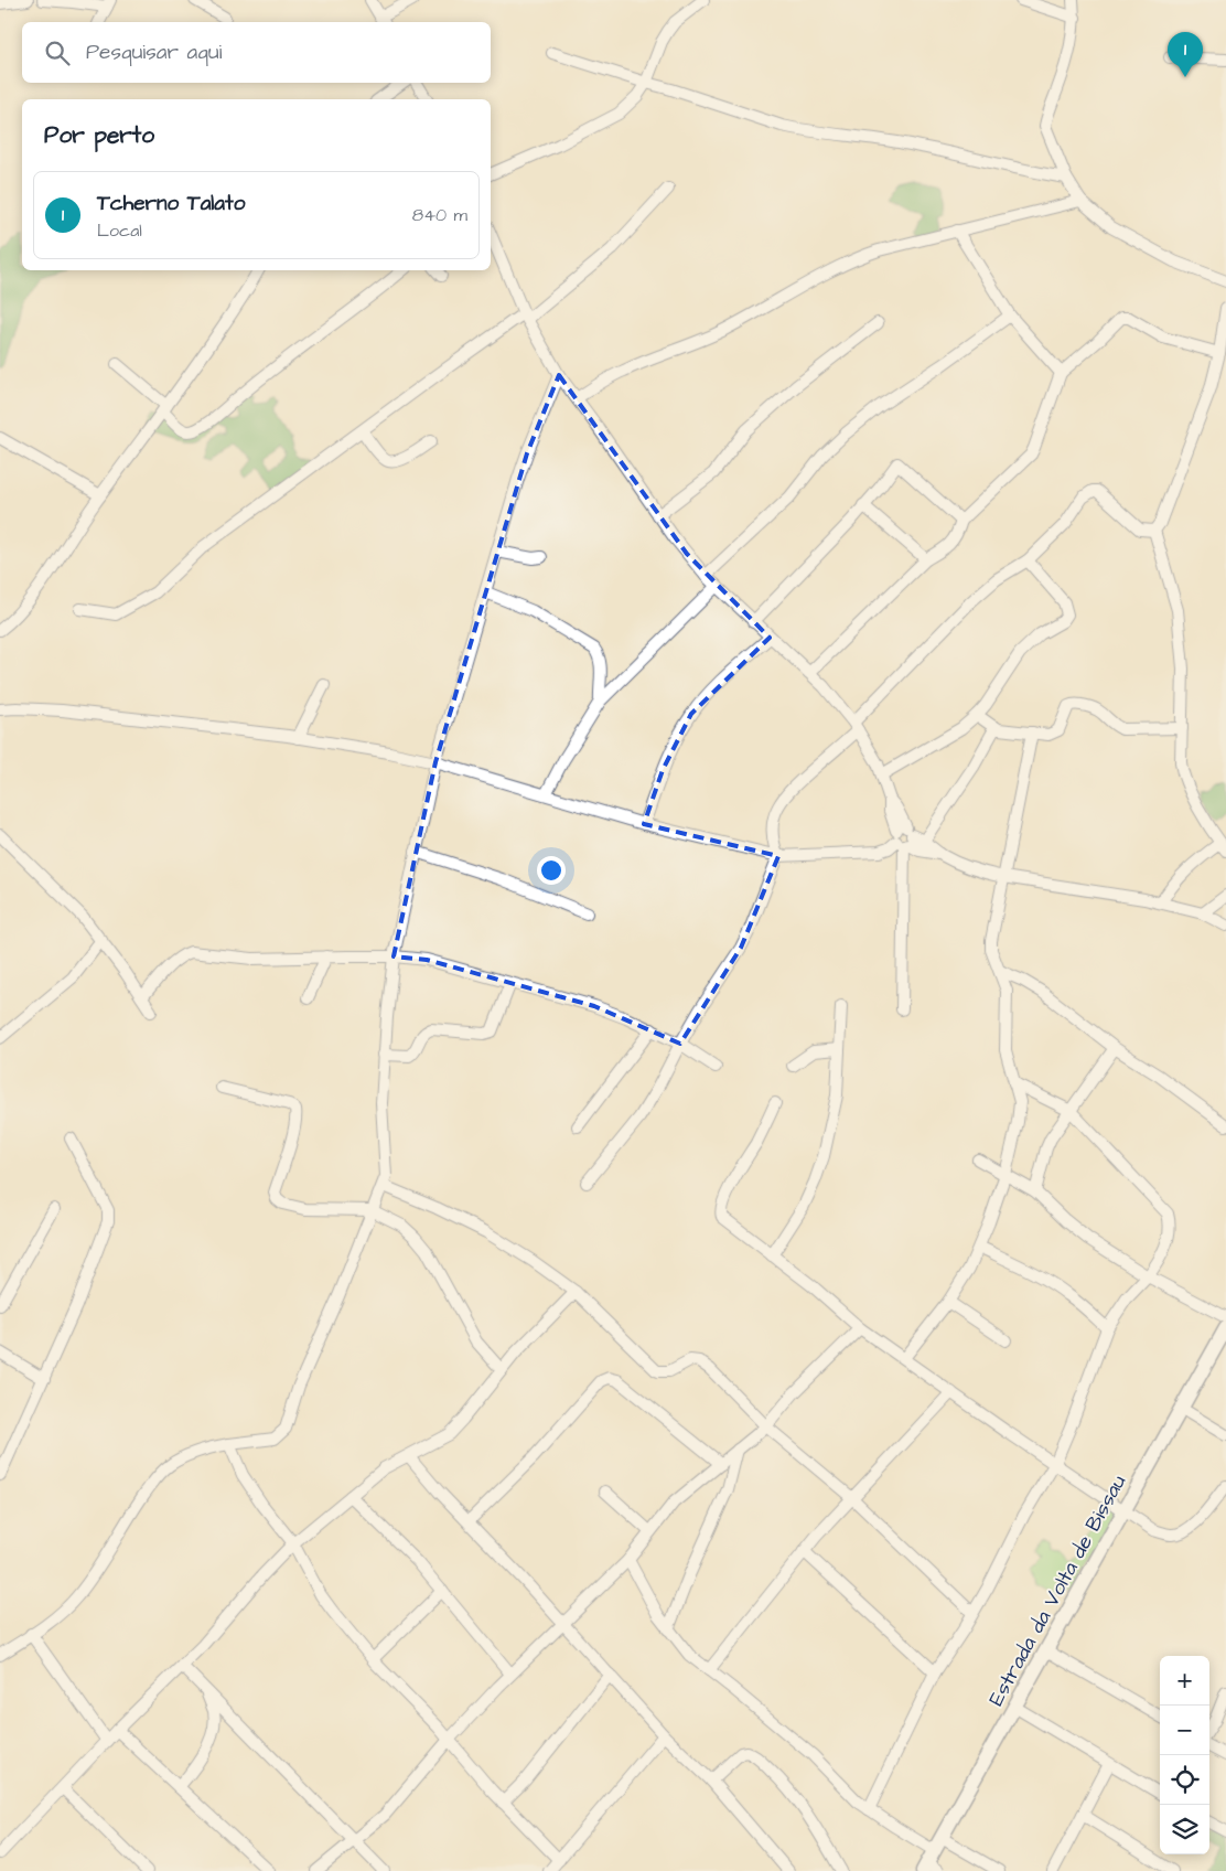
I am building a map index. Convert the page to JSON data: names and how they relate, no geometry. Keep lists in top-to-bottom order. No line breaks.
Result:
{"streets":{"main road":["Estrada da Volta de Bissau"]},"page":{"search":"Pesquisar aqui","pins":"1","heading":"Por perto","list":[{"mark":"1","name":"Tcherno Talato","note":"Local","value":"840 m"}],"map_buttons":["+","−"]}}
